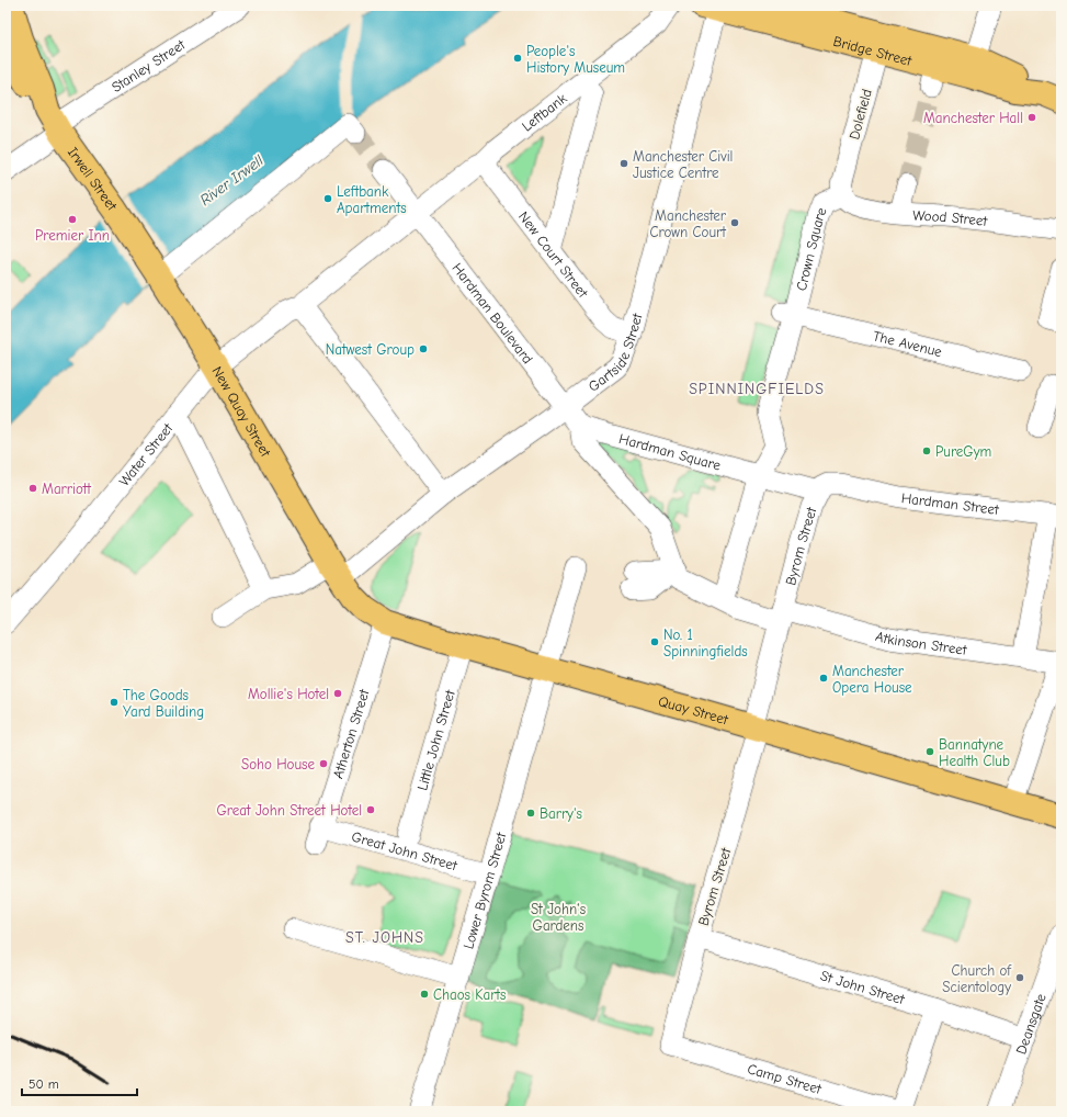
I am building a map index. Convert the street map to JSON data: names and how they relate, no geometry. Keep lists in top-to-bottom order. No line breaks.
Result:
{"streets":{"main road":["Bridge Street","Irwell Street","New Quay Street","Quay Street"],"street":["Stanley Street","Leftbank","Dolefield","Wood Street","Crown Square","New Court Street","Hardman Boulevard","The Avenue","Gartside Street","Hardman Square","Water Street","Hardman Street","Byrom Street","Atkinson Street","Atherton Street","Little John Street","Great John Street","Lower Byrom Street","St John Street","Deansgate","Camp Street"]},"crossings":[["Bridge Street","Dolefield"],["Bridge Street","Gartside Street"],["Stanley Street","Irwell Street"],["Leftbank","New Court Street"],["Leftbank","Hardman Boulevard"],["Leftbank","Water Street"],["Dolefield","Wood Street"],["Dolefield","Crown Square"],["Irwell Street","New Quay Street"],["Wood Street","Crown Square"],["Crown Square","The Avenue"],["Crown Square","Hardman Square"],["New Court Street","Gartside Street"],["Hardman Boulevard","Gartside Street"],["Hardman Boulevard","Hardman Square"],["Gartside Street","New Quay Street"],["Gartside Street","Hardman Square"],["Gartside Street","Quay Street"],["New Quay Street","Water Street"],["New Quay Street","Quay Street"],["Hardman Square","Byrom Street"],["Hardman Street","Byrom Street"],["Byrom Street","Atkinson Street"],["Byrom Street","Quay Street"],["Byrom Street","St John Street"],["Byrom Street","Camp Street"],["Quay Street","Atherton Street"],["Quay Street","Little John Street"],["Quay Street","Lower Byrom Street"],["Atherton Street","Great John Street"],["Great John Street","Lower Byrom Street"],["St John Street","Deansgate"]],"districts":["SPINNINGFIELDS","ST. JOHNS"],"water":["River Irwell"],"parks":["St John's Gardens"],"places":["People's History Museum","Manchester Hall","Manchester Civil Justice Centre","Leftbank Apartments","Premier Inn","Manchester Crown Court","Natwest Group","PureGym","Marriott","No. 1 Spinningfields","Manchester Opera House","Mollie's Hotel","The Goods Yard Building","Bannatyne Health Club","Soho House","Great John Street Hotel","Barry's","Church of Scientology","Chaos Karts"],"scale_bar":"50 m"}
